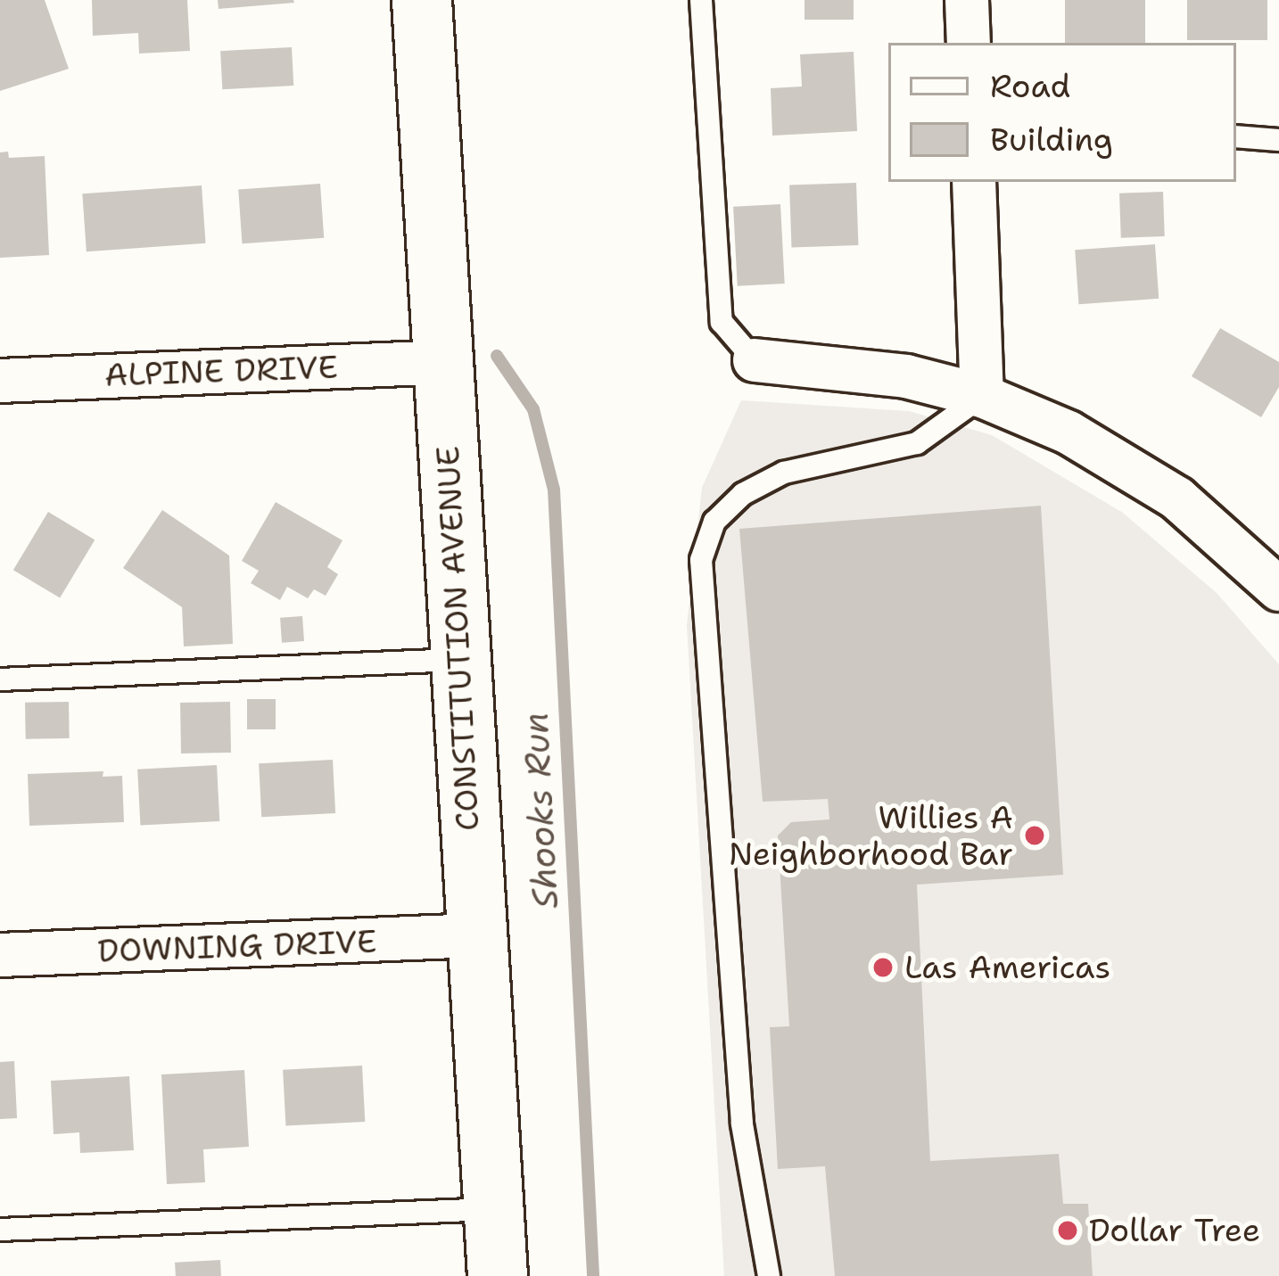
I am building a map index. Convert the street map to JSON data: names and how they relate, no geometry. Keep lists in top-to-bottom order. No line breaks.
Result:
{"streets":{"main road":["CONSTITUTION AVENUE"],"street":["ALPINE DRIVE","DOWNING DRIVE"]},"crossings":[["ALPINE DRIVE","CONSTITUTION AVENUE"],["CONSTITUTION AVENUE","DOWNING DRIVE"]],"water":["Shooks Run"],"places":["Willies A Neighborhood Bar","Las Americas","Dollar Tree"],"legend":["Road","Building"]}
